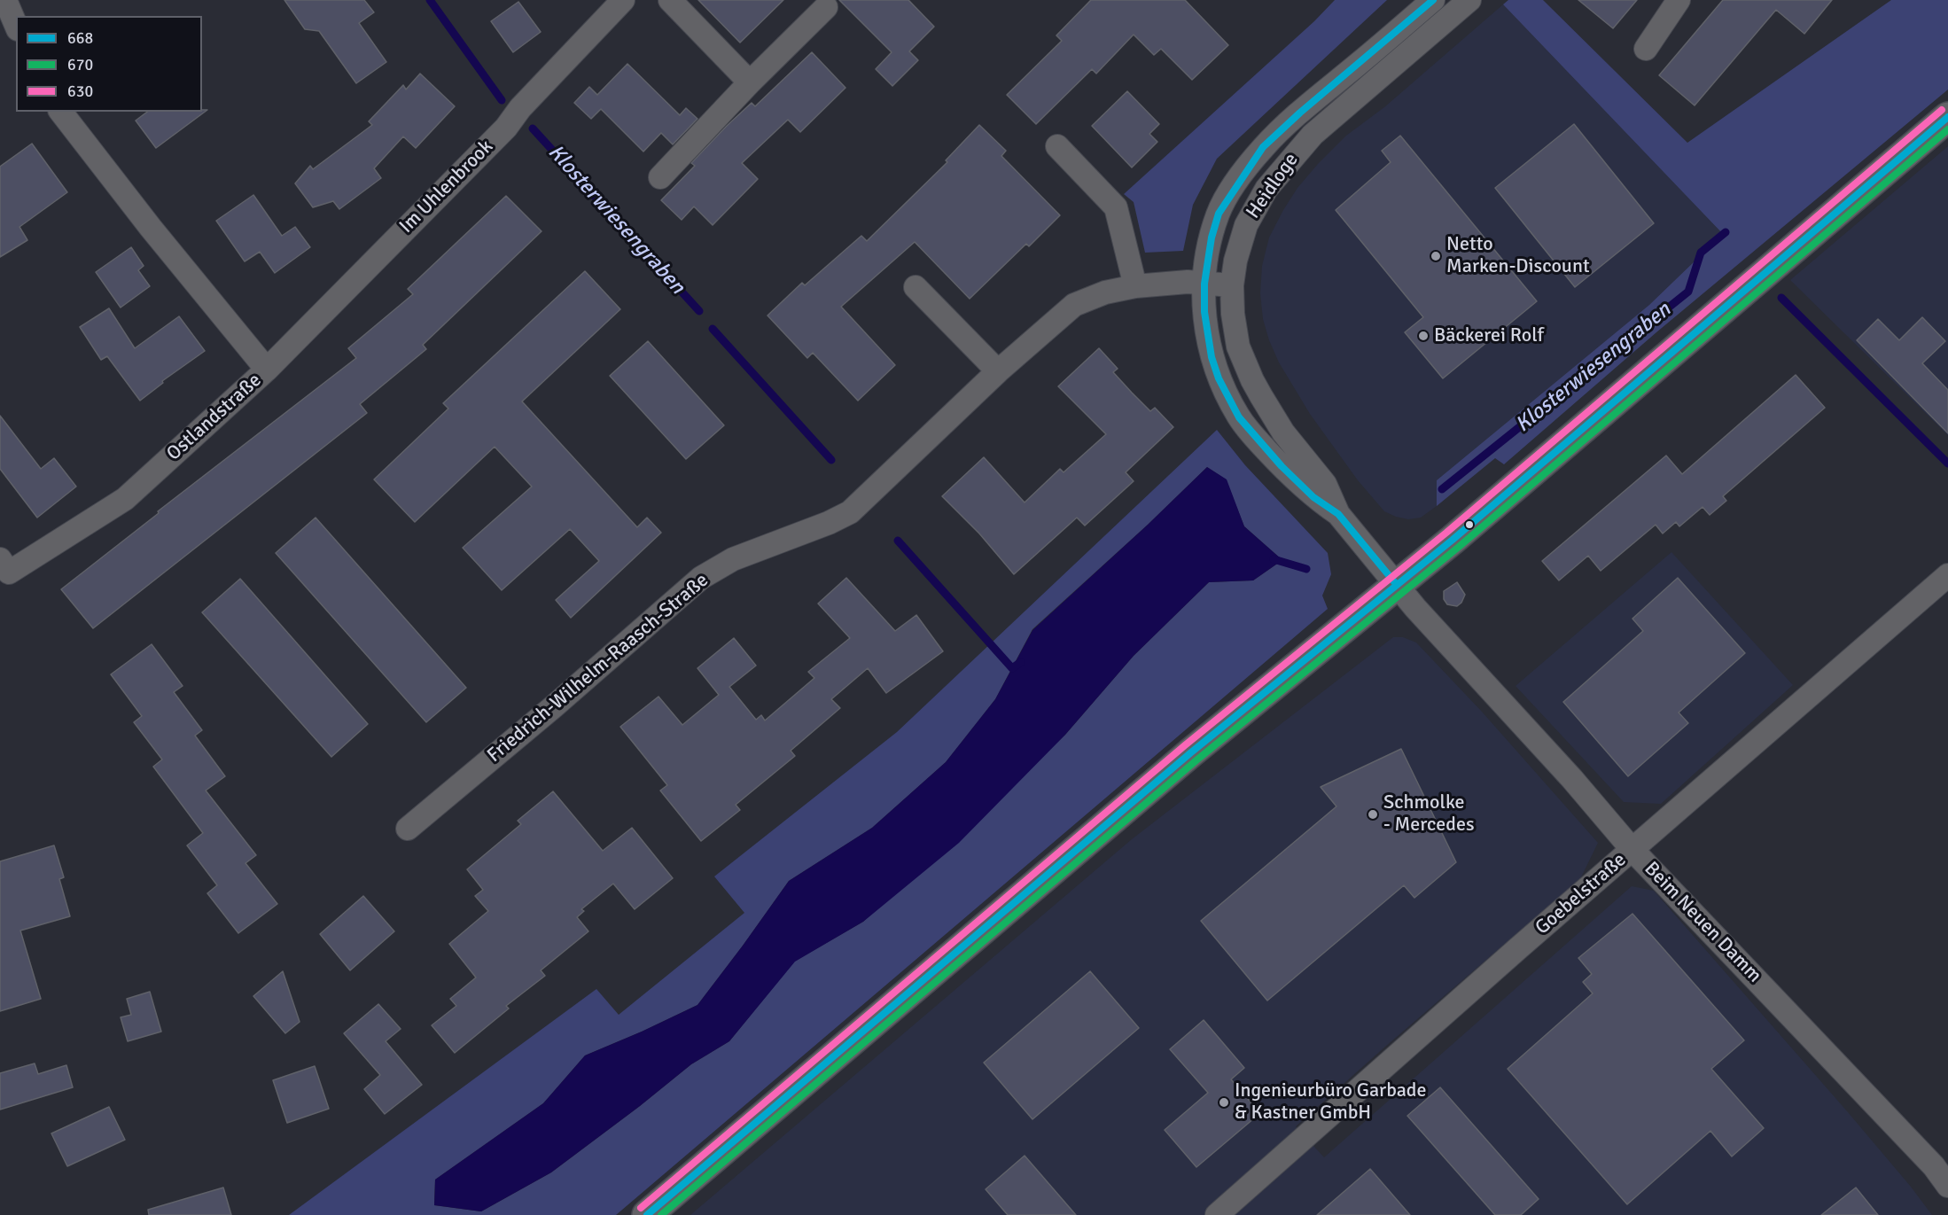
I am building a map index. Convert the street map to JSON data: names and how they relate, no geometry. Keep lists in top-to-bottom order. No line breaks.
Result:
{"streets":{"street":["Heidloge","Im Uhlenbrook","Ostlandstraße","Friedrich-Wilhelm-Raasch-Straße","Goebelstraße","Beim Neuen Damm"]},"crossings":[["Heidloge","Friedrich-Wilhelm-Raasch-Straße"],["Heidloge","Beim Neuen Damm"],["Im Uhlenbrook","Ostlandstraße"],["Goebelstraße","Beim Neuen Damm"]],"water":["Klosterwiesengraben"],"places":["Netto Marken-Discount","Bäckerei Rolf","Schmolke - Mercedes","Ingenieurbüro Garbade & Kastner GmbH"],"lines":["transit line 668","transit line 630","transit line 670"],"legend":["668","670","630"]}
